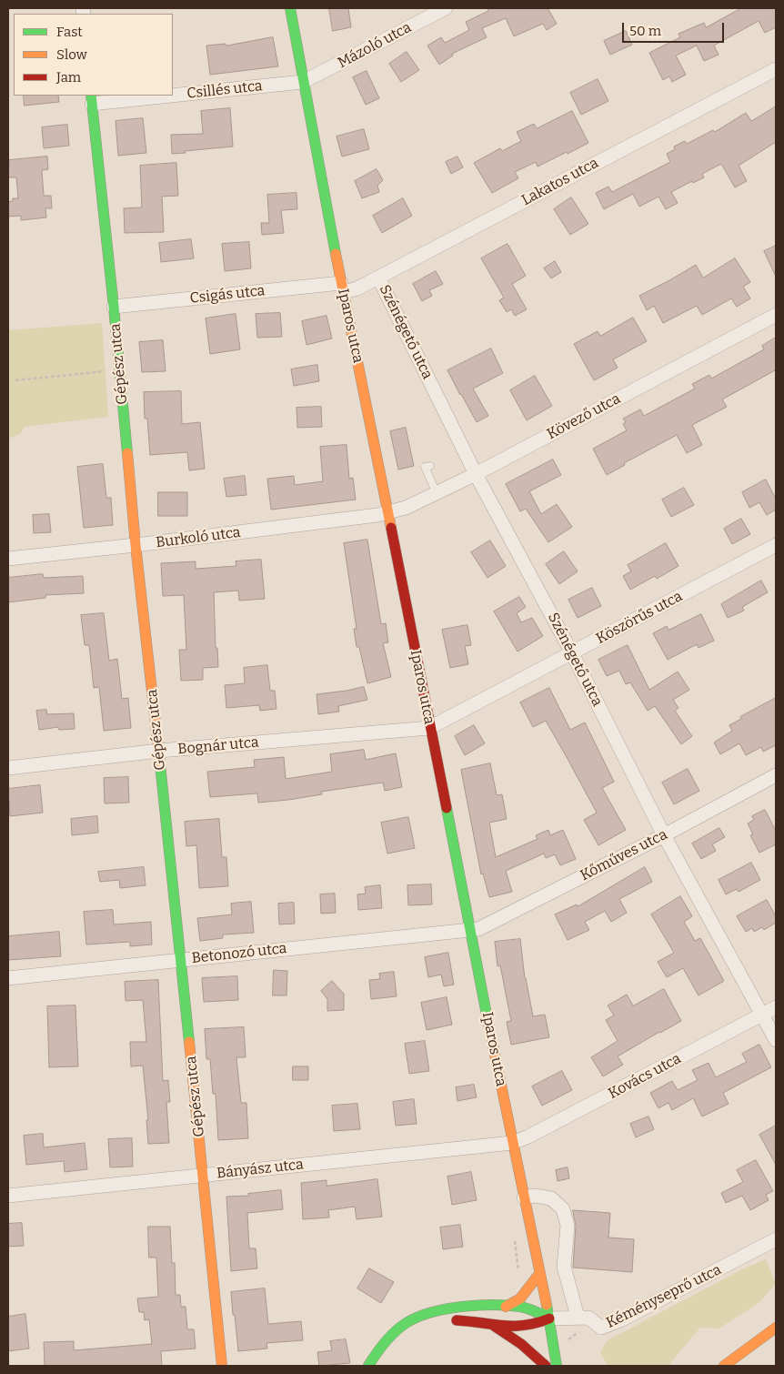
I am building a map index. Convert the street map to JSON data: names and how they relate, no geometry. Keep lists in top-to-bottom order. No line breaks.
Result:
{"streets":{"main road":["Iparos utca","Gépész utca"],"street":["Mázoló utca","Csillés utca","Lakatos utca","Csigás utca","Szénégető utca","Kövező utca","Burkoló utca","Köszörűs utca","Bognár utca","Kőműves utca","Betonozó utca","Kovács utca","Bányász utca","Kéményseprő utca"]},"crossings":[["Mázoló utca","Csillés utca"],["Mázoló utca","Iparos utca"],["Csillés utca","Iparos utca"],["Csillés utca","Gépész utca"],["Lakatos utca","Csigás utca"],["Lakatos utca","Iparos utca"],["Lakatos utca","Szénégető utca"],["Csigás utca","Iparos utca"],["Csigás utca","Gépész utca"],["Iparos utca","Kövező utca"],["Iparos utca","Burkoló utca"],["Iparos utca","Köszörűs utca"],["Iparos utca","Bognár utca"],["Iparos utca","Kőműves utca"],["Iparos utca","Betonozó utca"],["Iparos utca","Kovács utca"],["Iparos utca","Bányász utca"],["Iparos utca","Kéményseprő utca"],["Szénégető utca","Kövező utca"],["Szénégető utca","Köszörűs utca"],["Szénégető utca","Kőműves utca"],["Szénégető utca","Kovács utca"],["Gépész utca","Burkoló utca"],["Gépész utca","Bognár utca"],["Gépész utca","Betonozó utca"],["Gépész utca","Bányász utca"],["Kövező utca","Burkoló utca"],["Köszörűs utca","Bognár utca"],["Kőműves utca","Betonozó utca"],["Kovács utca","Bányász utca"]],"legend":["Fast","Slow","Jam"],"scale_bar":"50 m"}
